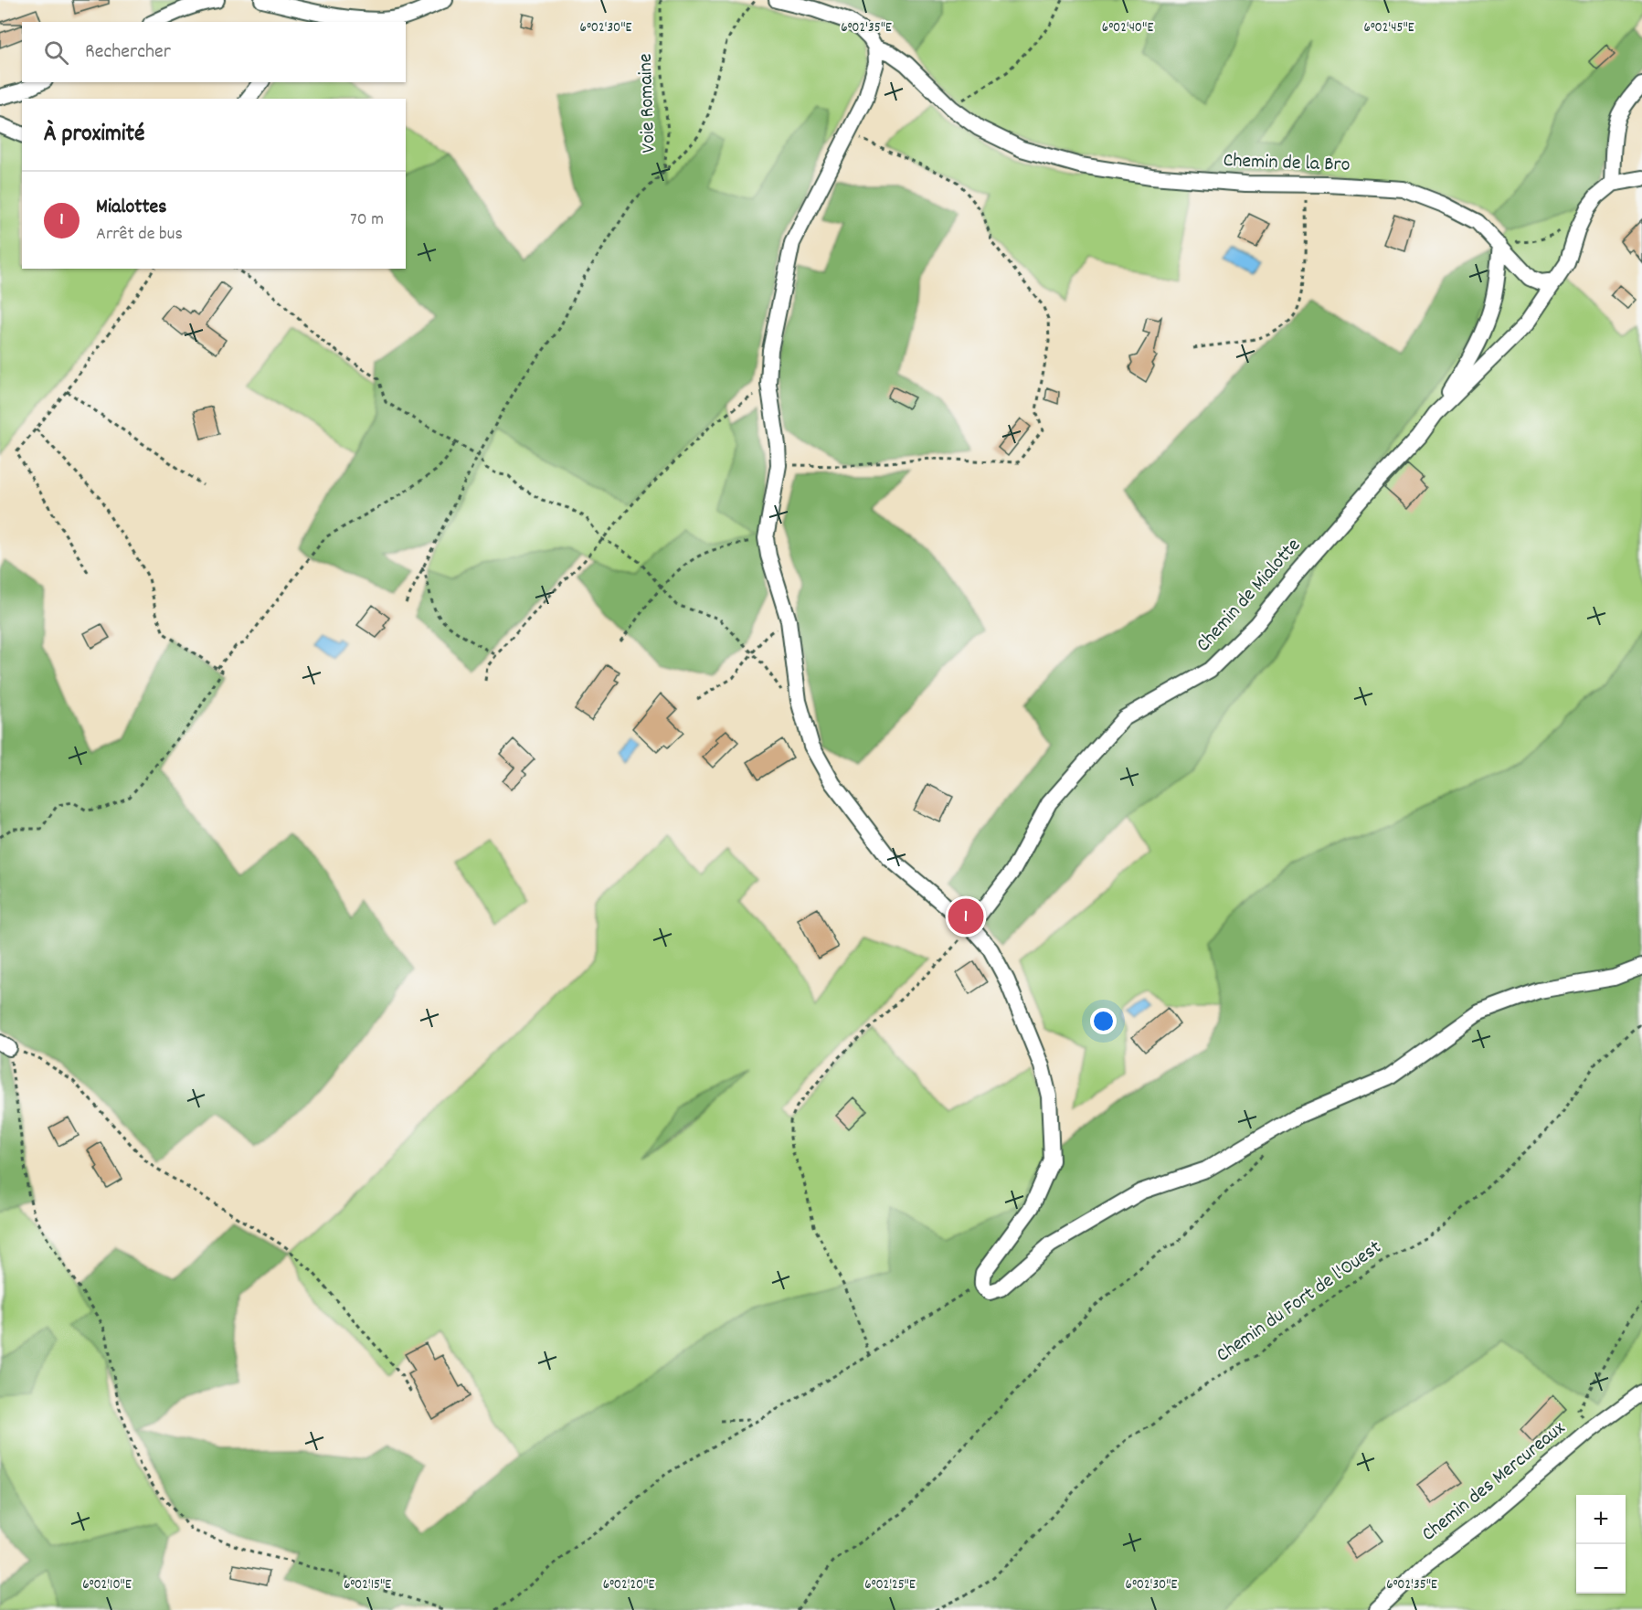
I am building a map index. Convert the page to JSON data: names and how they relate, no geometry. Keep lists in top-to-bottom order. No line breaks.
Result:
{"streets":{"street":["Chemin de la Bro","Chemin de Mialotte","Chemin des Mercureaux"],"path":["Voie Romaine","Chemin du Fort de l'Ouest"]},"crossings":[["Chemin de la Bro","Chemin de Mialotte"]],"page":{"search":"Rechercher","heading":"À proximité","list":[{"mark":"1","name":"Mialottes","note":"Arrêt de bus","value":"70 m"}],"pins":"1","map_buttons":["+","−"]},"coordinates":["6°02'30\"E","6°02'35\"E","6°02'40\"E","6°02'45\"E","6°02'10\"E","6°02'15\"E","6°02'20\"E","6°02'25\"E"]}
